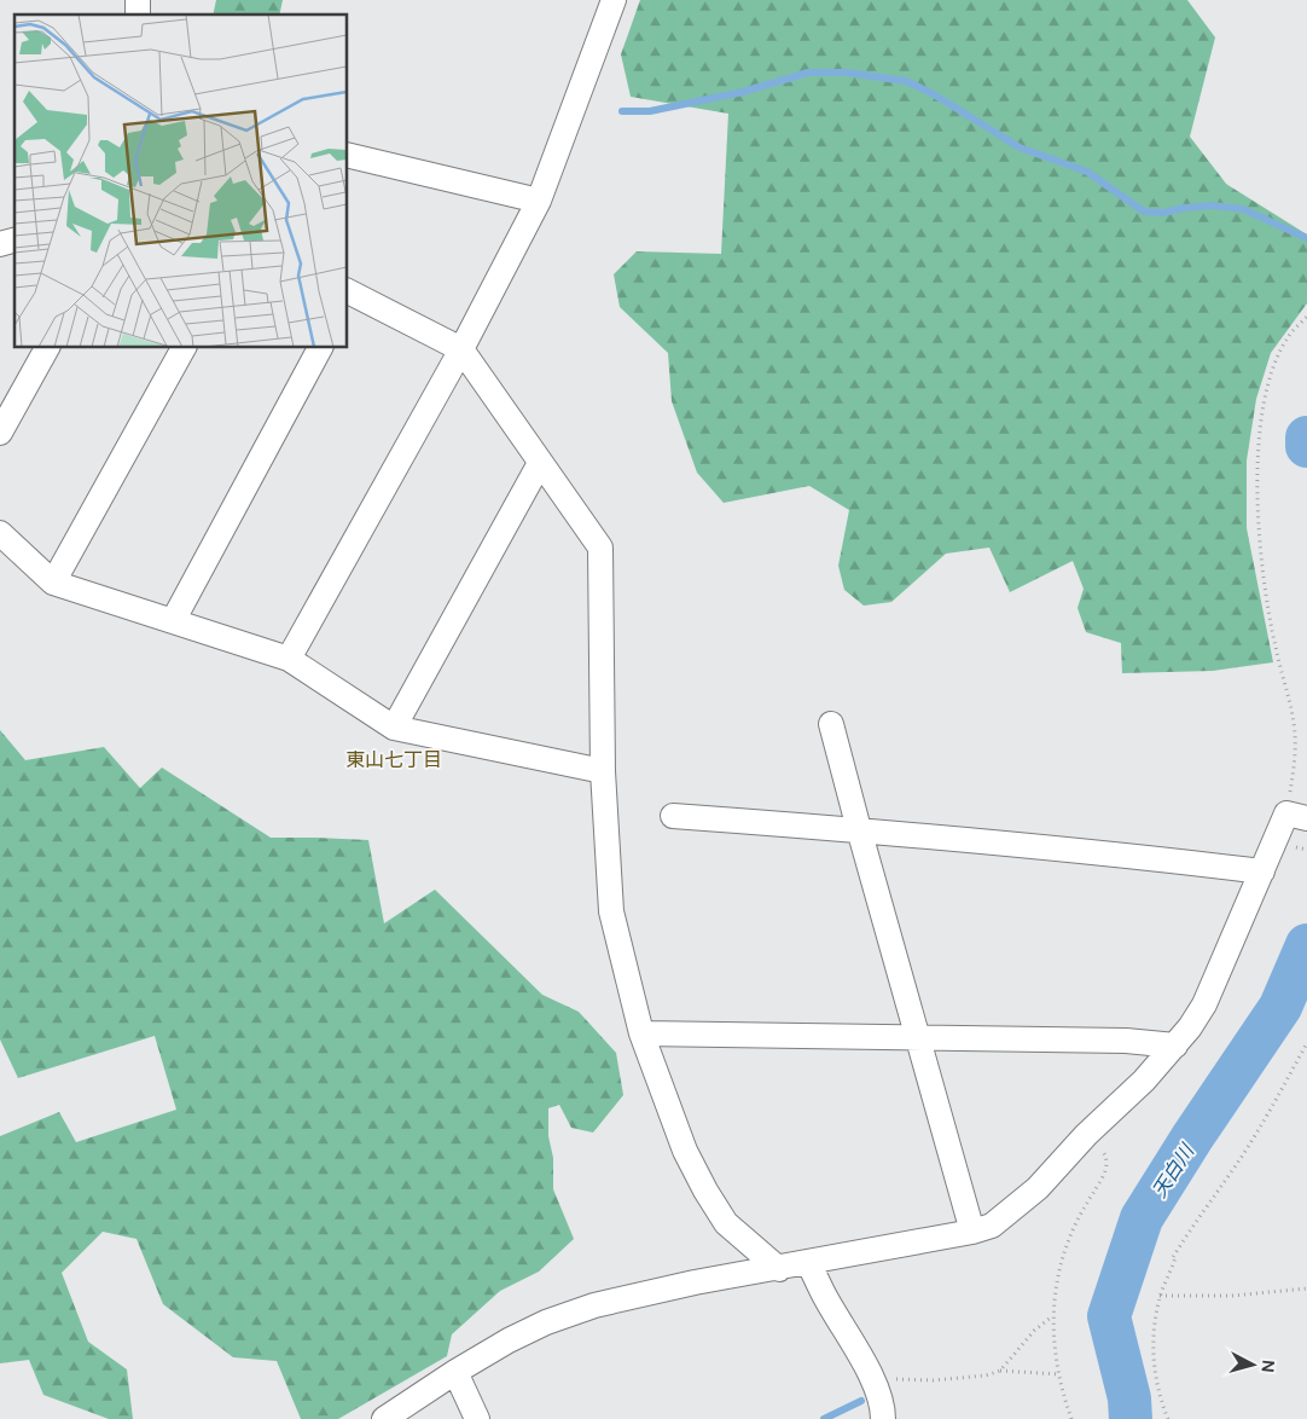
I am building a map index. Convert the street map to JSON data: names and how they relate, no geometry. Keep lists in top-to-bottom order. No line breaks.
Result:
{"districts":["東山七丁目"],"water":["天白川"],"north":"right"}
